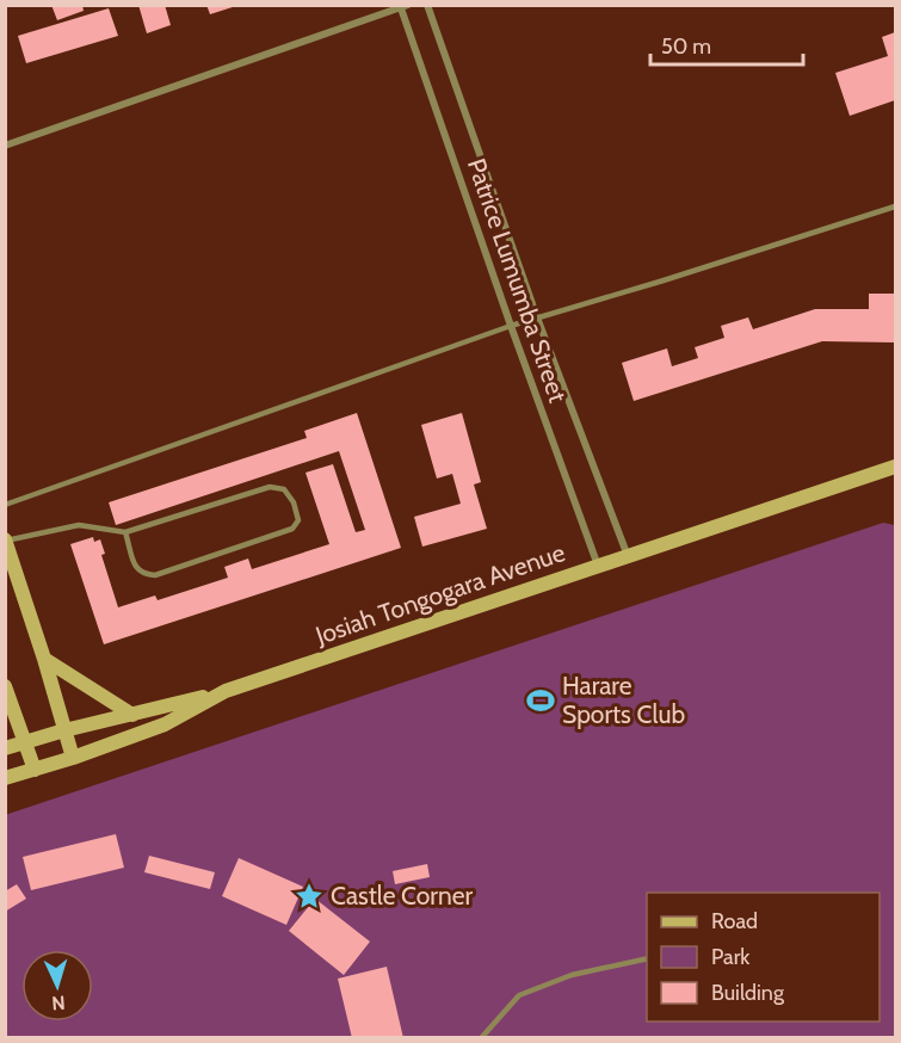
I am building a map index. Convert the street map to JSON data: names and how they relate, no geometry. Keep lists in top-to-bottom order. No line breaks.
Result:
{"streets":{"main road":["Josiah Tongogara Avenue"],"street":["Patrice Lumumba Street"]},"crossings":[["Patrice Lumumba Street","Josiah Tongogara Avenue"]],"places":{"sports":["Harare Sports Club"],"place":["Castle Corner"]},"legend":["Road","Park","Building"],"scale_bar":"50 m","north":"bottom"}
